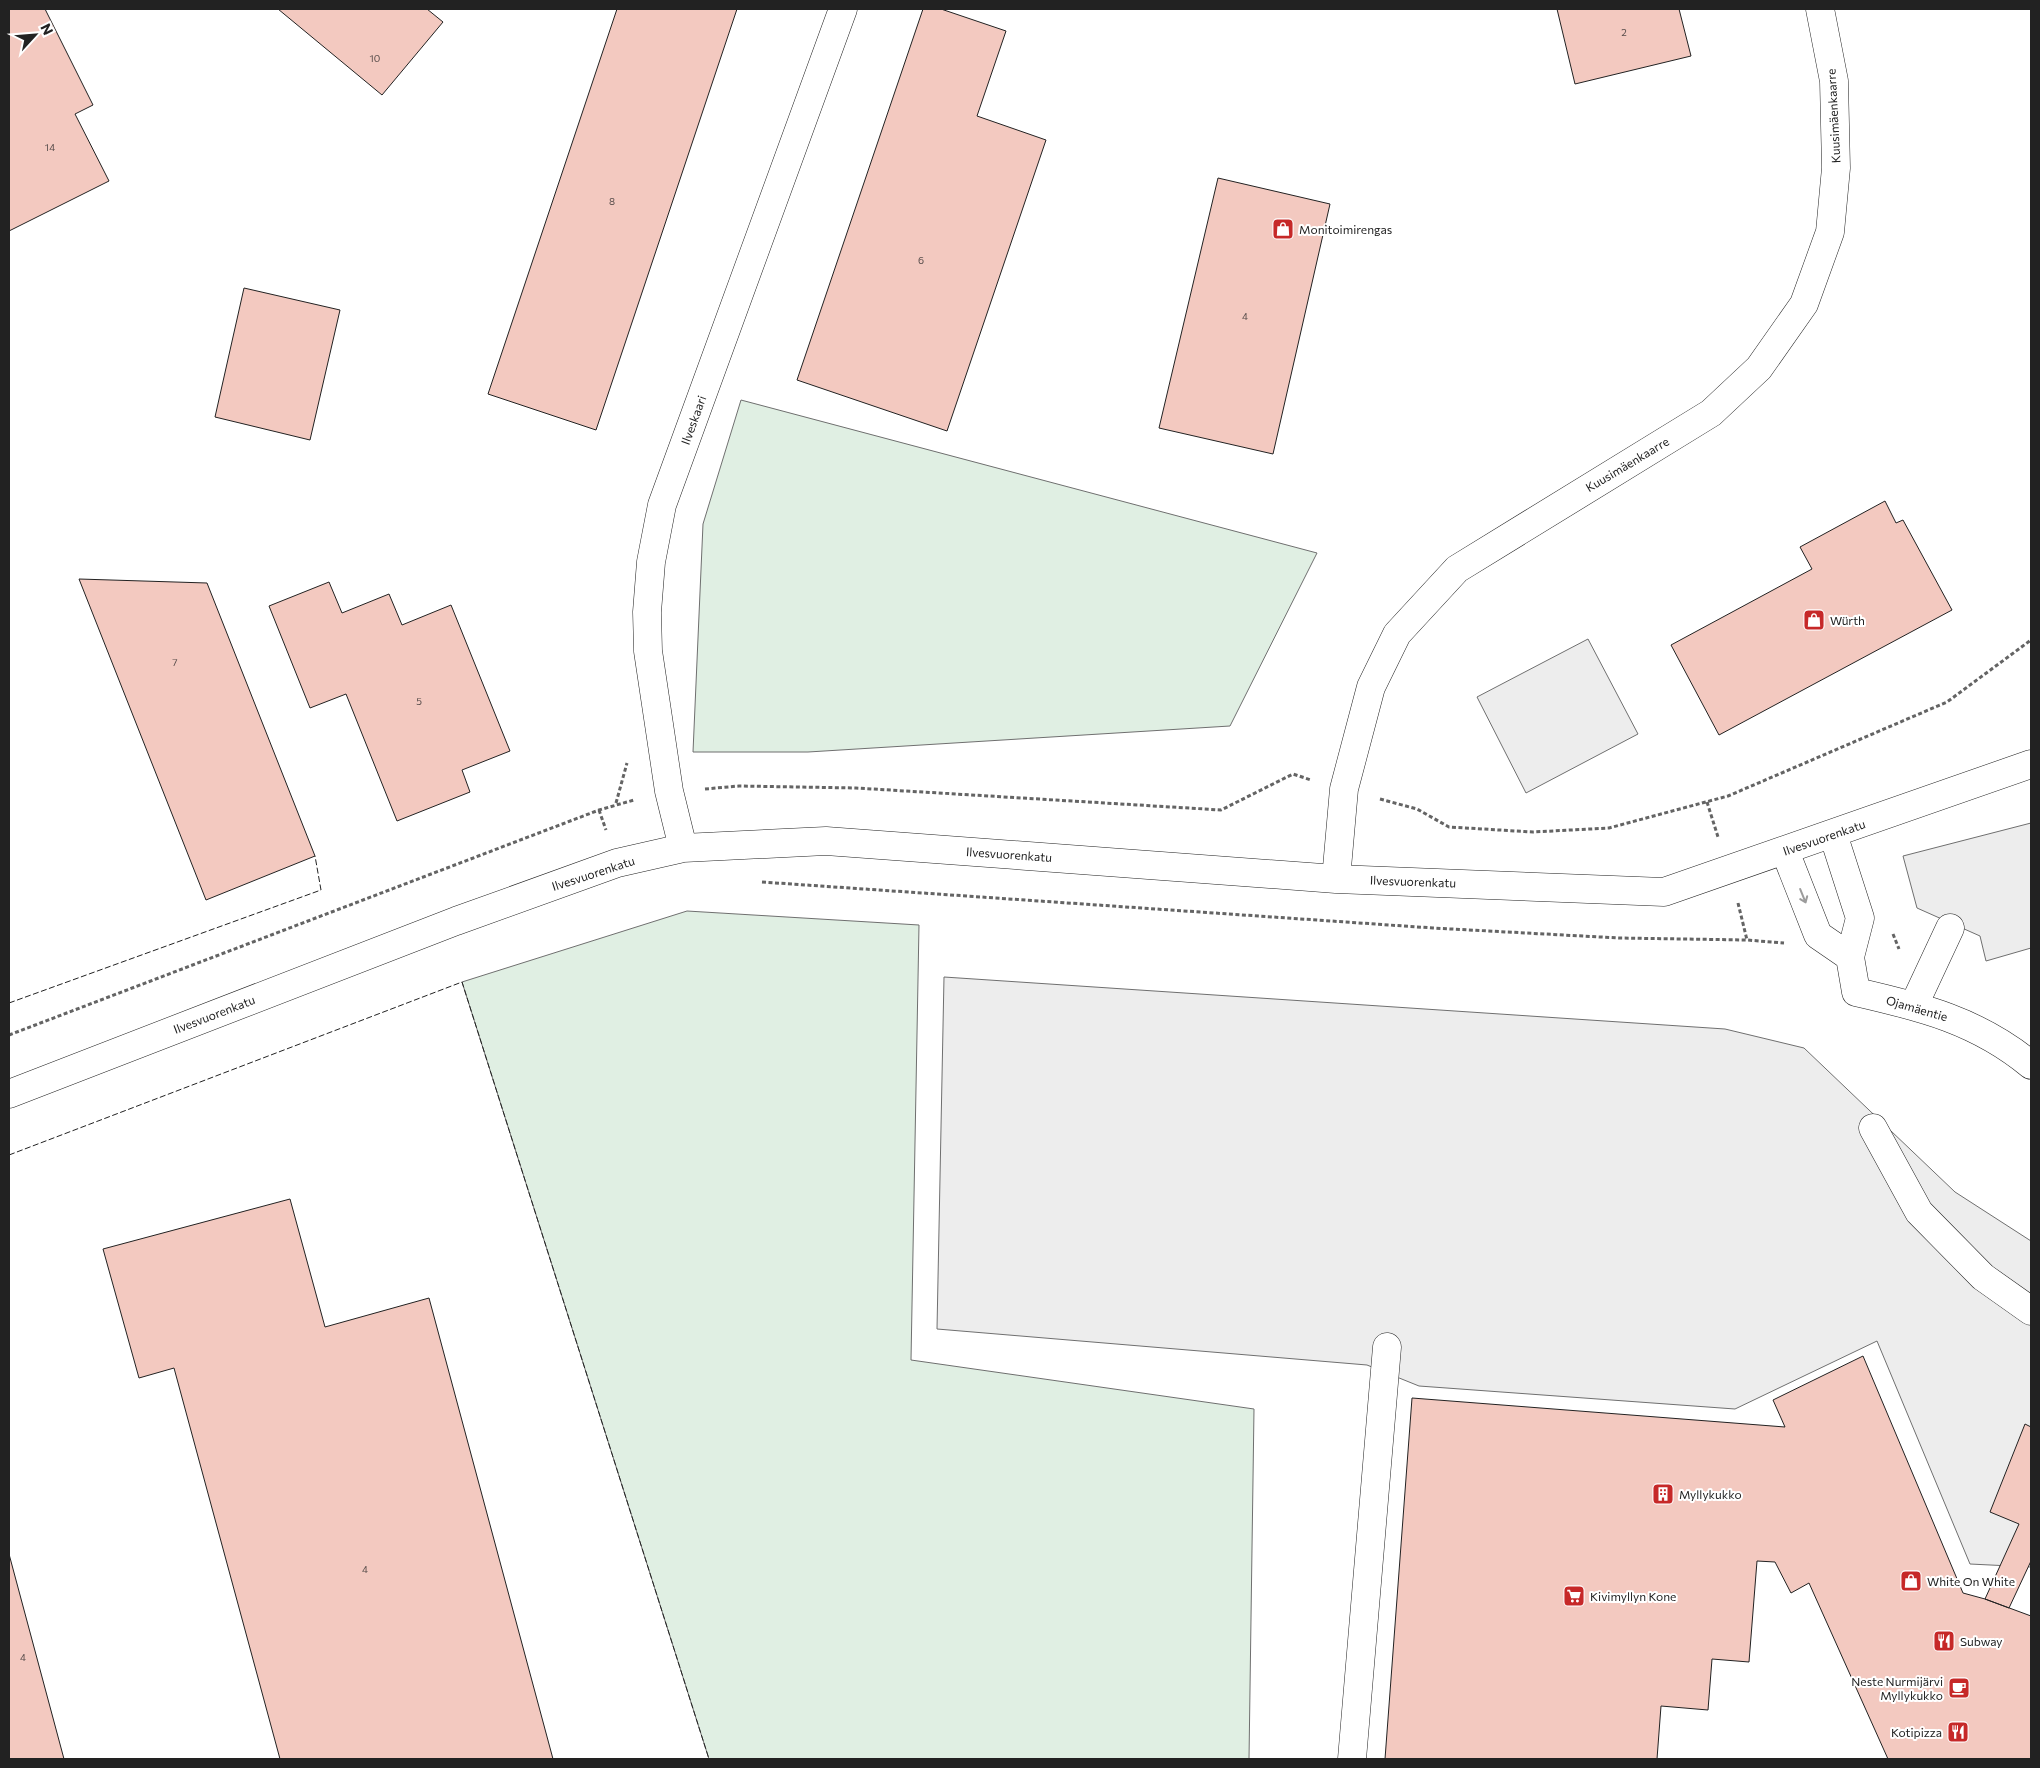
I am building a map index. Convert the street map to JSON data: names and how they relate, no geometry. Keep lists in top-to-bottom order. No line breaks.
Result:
{"streets":{"street":["Kuusimäenkaarre","Ilveskaari","Ilvesvuorenkatu","Ojamäentie"]},"crossings":[["Kuusimäenkaarre","Ilvesvuorenkatu"],["Ilveskaari","Ilvesvuorenkatu"]],"places":{"shop":["Monitoimirengas","Würth","White On White"],"building":["Myllykukko"],"supermarket":["Kivimyllyn Kone"],"restaurant":["Subway","Kotipizza"],"cafe":["Neste Nurmijärvi Myllykukko"]},"house_numbers":["2","10","14","8","6","4","7","5","4","4"],"north":"top right"}
